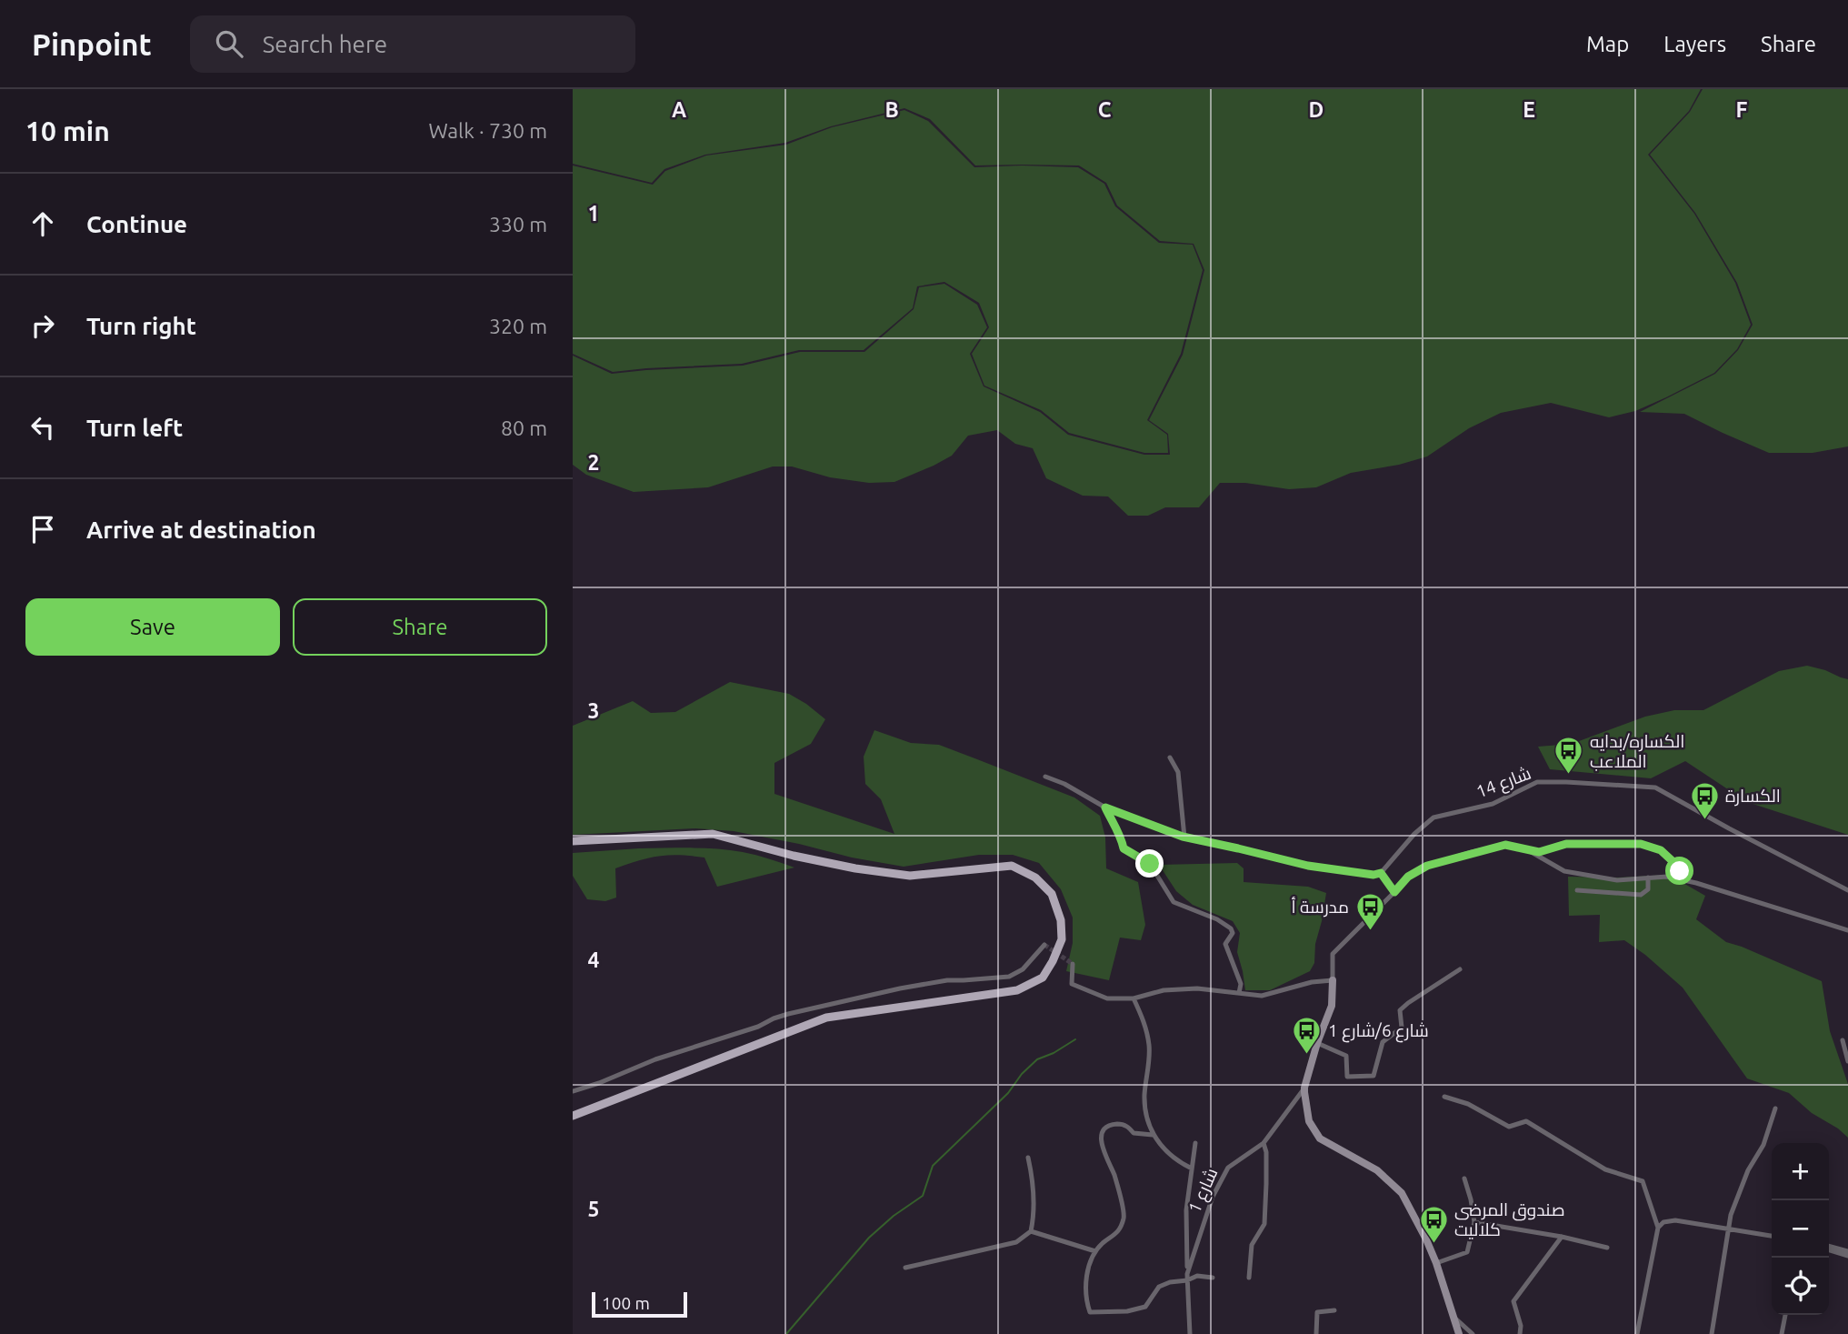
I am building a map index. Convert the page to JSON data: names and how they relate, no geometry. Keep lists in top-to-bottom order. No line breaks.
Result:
{"streets":{"street":["شارع 14","شارع 1"]},"places":{"bus stop":["الكساره/بدايه الملاعب","الكسارة","مدرسة أ","شارع 6/شارع 1","صندوق المرضى كلاليت"]},"scale_bar":"100 m","page":{"header":"Pinpoint","search":"Search here","nav":["Map","Layers","Share"],"heading":["10 min","Walk · 730 m"],"list":[["Continue","330 m"],["Turn right","320 m"],["Turn left","80 m"],"Arrive at destination"],"buttons":["Save","Share"],"map_buttons":["+","−"],"scale":"100 m"},"grid":{"columns":["A","B","C","D","E","F"],"rows":["1","2","3","4","5"]}}
